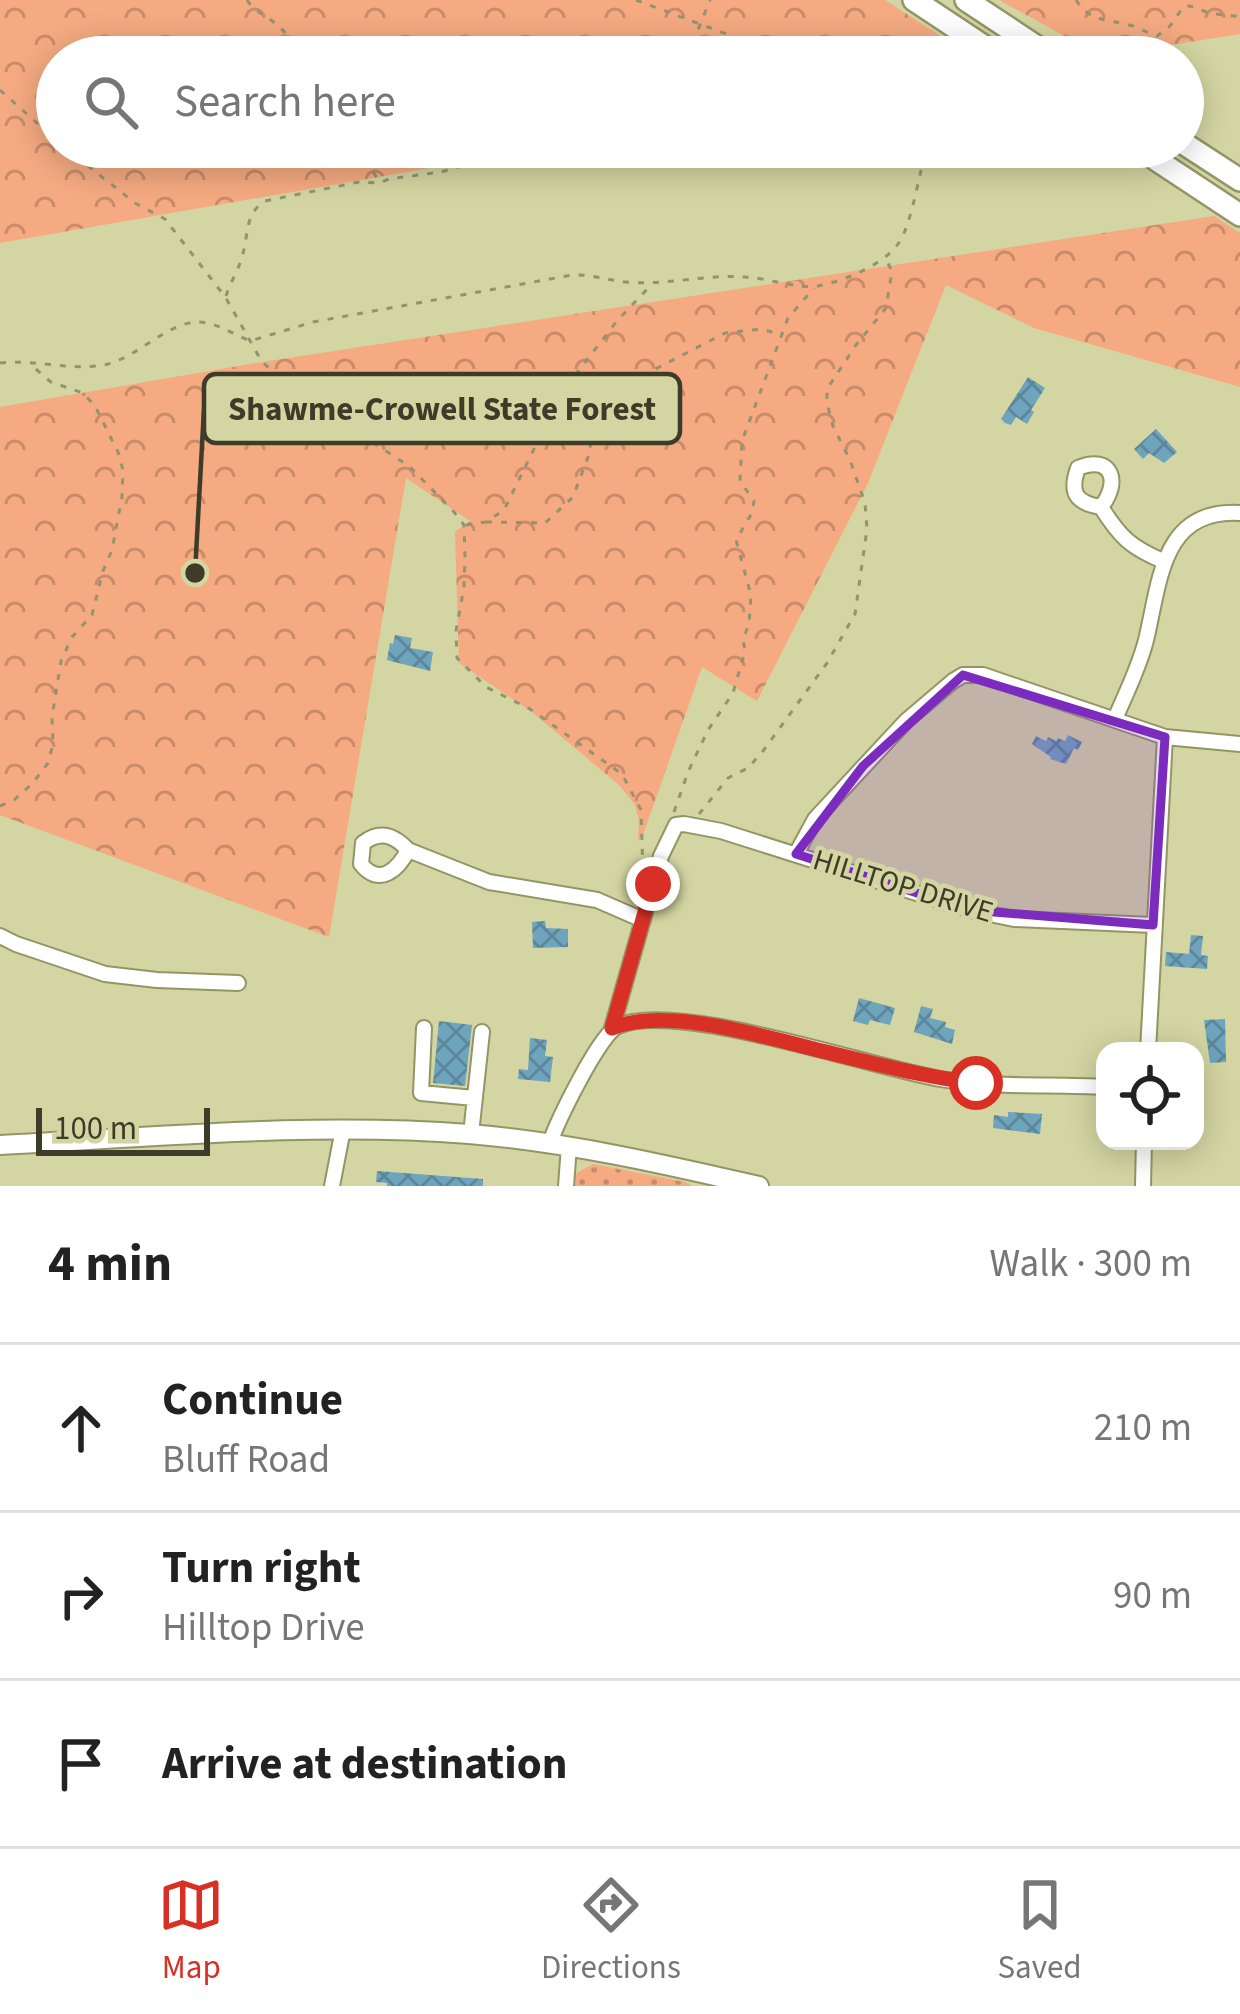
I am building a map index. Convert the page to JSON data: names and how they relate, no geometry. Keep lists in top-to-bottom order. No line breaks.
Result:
{"streets":{"street":["HILLTOP DRIVE"]},"places":["Shawme-Crowell State Forest"],"scale_bar":"100 m","page":{"search":"Search here","scale":"100 m","heading":["4 min","Walk · 300 m"],"list":[["Continue","Bluff Road","210 m"],["Turn right","Hilltop Drive","90 m"],"Arrive at destination"],"nav":["Map","Directions","Saved"]}}
